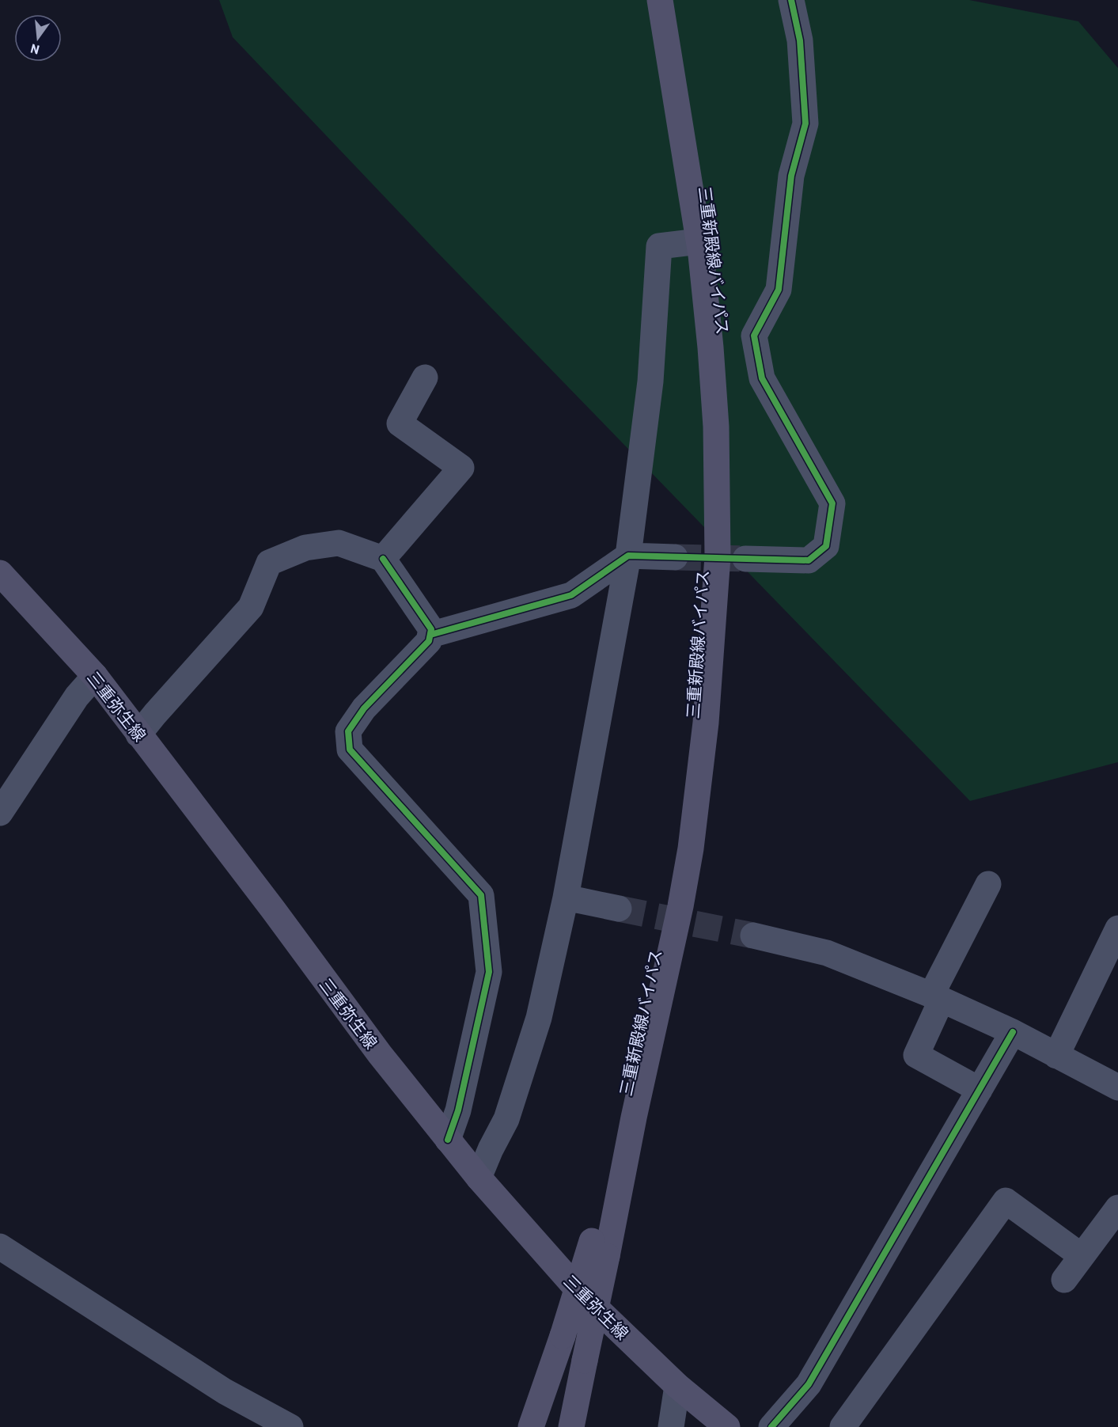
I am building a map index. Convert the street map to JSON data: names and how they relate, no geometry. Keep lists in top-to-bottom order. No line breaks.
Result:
{"streets":{"main road":["三重新殿線バイパス","三重弥生線"]},"north":"bottom"}
